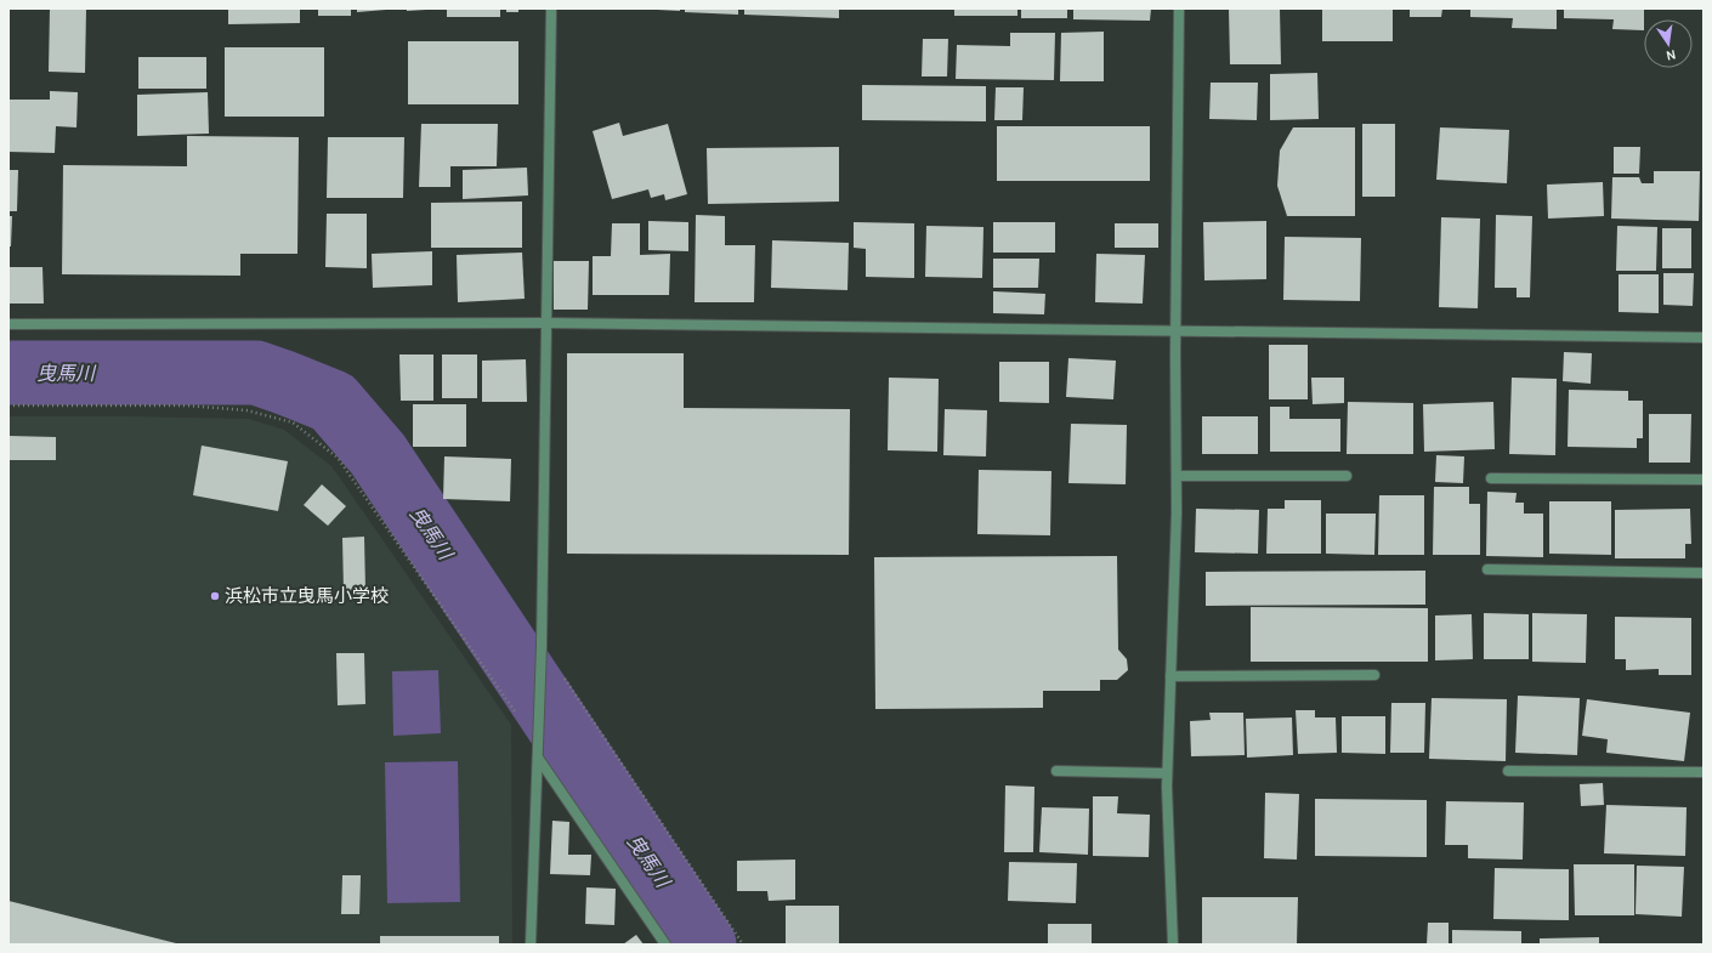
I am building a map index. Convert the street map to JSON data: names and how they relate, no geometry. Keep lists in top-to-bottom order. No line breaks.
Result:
{"water":["曳馬川"],"places":["浜松市立曳馬小学校"],"north":"bottom"}
